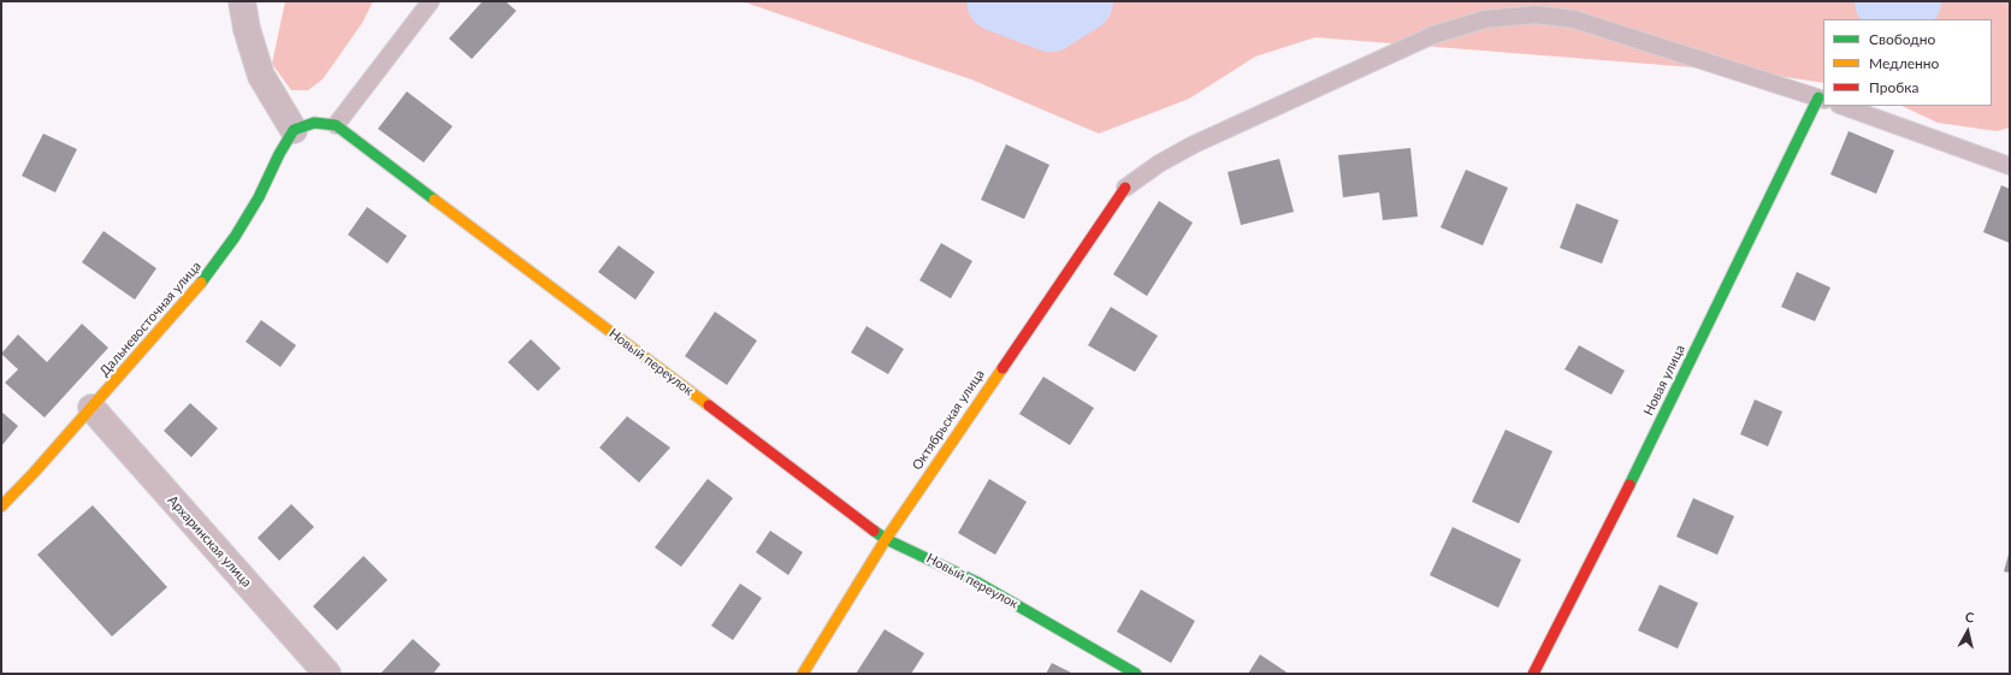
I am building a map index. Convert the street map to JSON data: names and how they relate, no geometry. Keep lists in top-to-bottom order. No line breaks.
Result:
{"streets":{"street":["Дальневосточная улица","Новый переулок","Новая улица","Октябрьская улица","Архаринская улица"]},"crossings":[["Дальневосточная улица","Архаринская улица"],["Новый переулок","Октябрьская улица"]],"legend":["Свободно","Медленно","Пробка"],"north":"top"}
